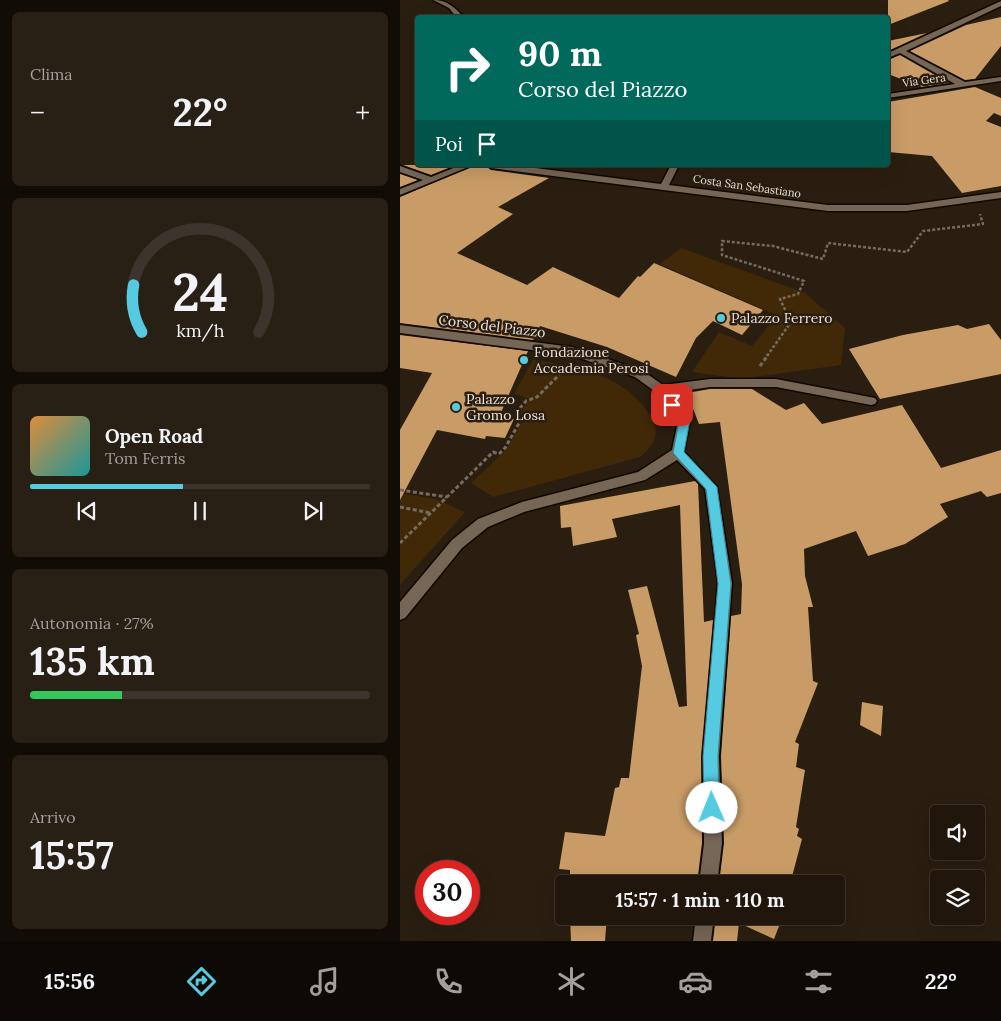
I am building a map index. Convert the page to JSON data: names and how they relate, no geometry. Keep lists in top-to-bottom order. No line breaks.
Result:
{"streets":{"street":["Via Gera","Costa San Sebastiano","Corso del Piazzo"]},"places":["Palazzo Ferrero","Fondazione Accademia Perosi","Palazzo Gromo Losa"],"page":{"tile":["Clima",["Autonomia · 27%","135 km"],["Arrivo","15:57"]],"turn":["90 m","Corso del Piazzo"],"heat":["−","22°","+"],"then":"Poi","song":["Open Road","Tom Ferris"],"limit":"30","trip":"15:57 · 1 min · 110 m","tabs":["15:56","22°"],"gauge":["24","km/h"]}}
